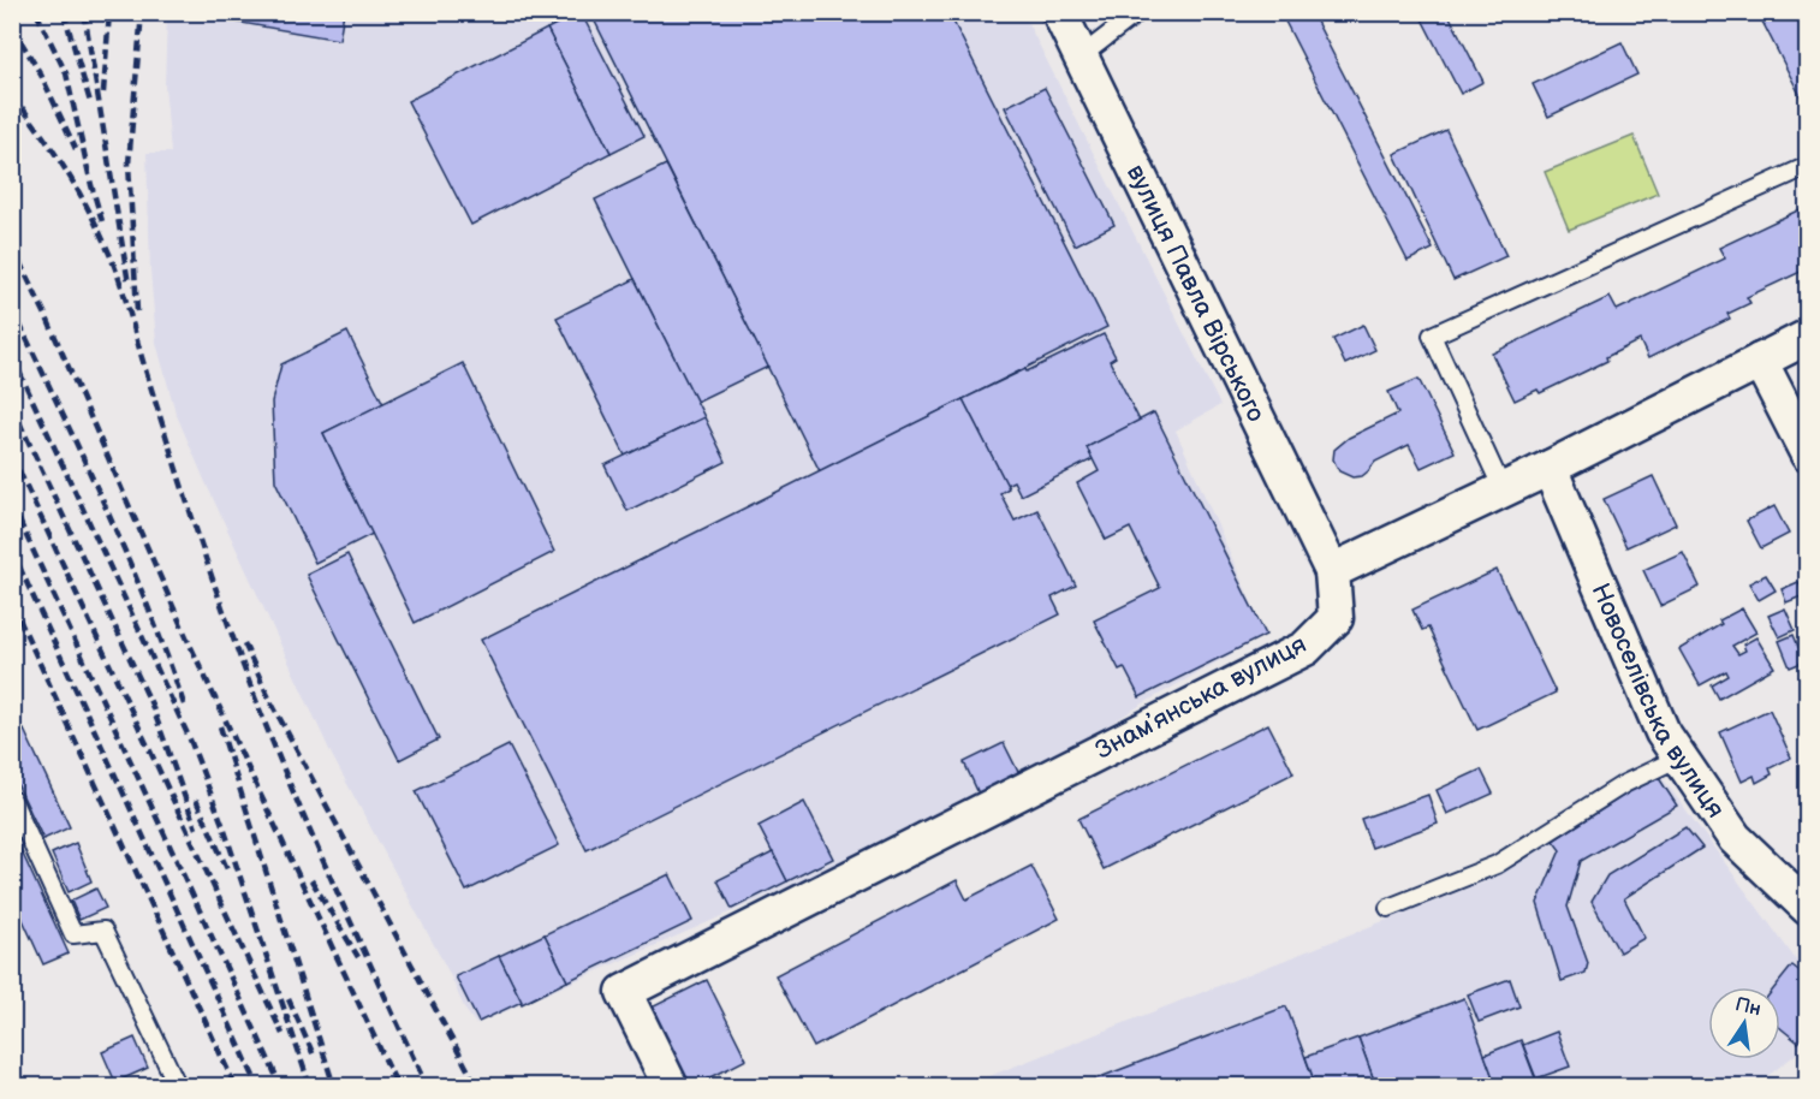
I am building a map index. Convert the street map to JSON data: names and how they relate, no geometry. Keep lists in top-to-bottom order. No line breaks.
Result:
{"streets":{"street":["вулиця Павла Вірського","Знамʼянська вулиця","Новоселівська вулиця"]},"crossings":[["вулиця Павла Вірського","Знамʼянська вулиця"]],"north":"top"}
